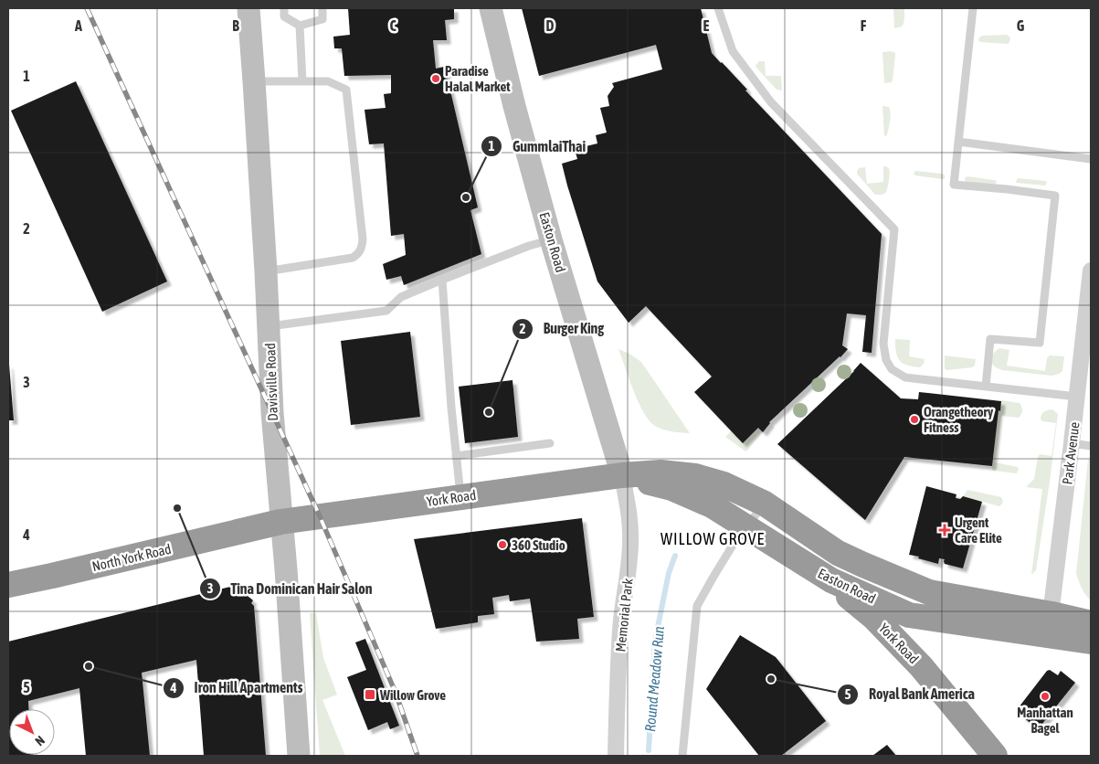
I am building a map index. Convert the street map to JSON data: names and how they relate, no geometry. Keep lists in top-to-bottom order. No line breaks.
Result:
{"streets":{"highway":["Easton Road","York Road","North York Road"],"street":["Davisville Road","Park Avenue","Memorial Park"]},"crossings":[["Easton Road","Park Avenue"],["Easton Road","York Road"],["Easton Road","Memorial Park"],["Davisville Road","York Road"],["Davisville Road","North York Road"],["York Road","North York Road"],["York Road","Memorial Park"]],"districts":["WILLOW GROVE"],"water":["Round Meadow Run"],"places":{"other":["Paradise Halal Market","GummlaiThai","Burger King","Orangetheory Fitness","Tina Dominican Hair Salon","360 Studio","Iron Hill Apartments","Royal Bank America","Manhattan Bagel"],"health":["Urgent Care Elite"],"transit":["Willow Grove"]},"north":"bottom right","grid":{"columns":["A","B","C","D","E","F","G"],"rows":["1","2","3","4","5"]}}
